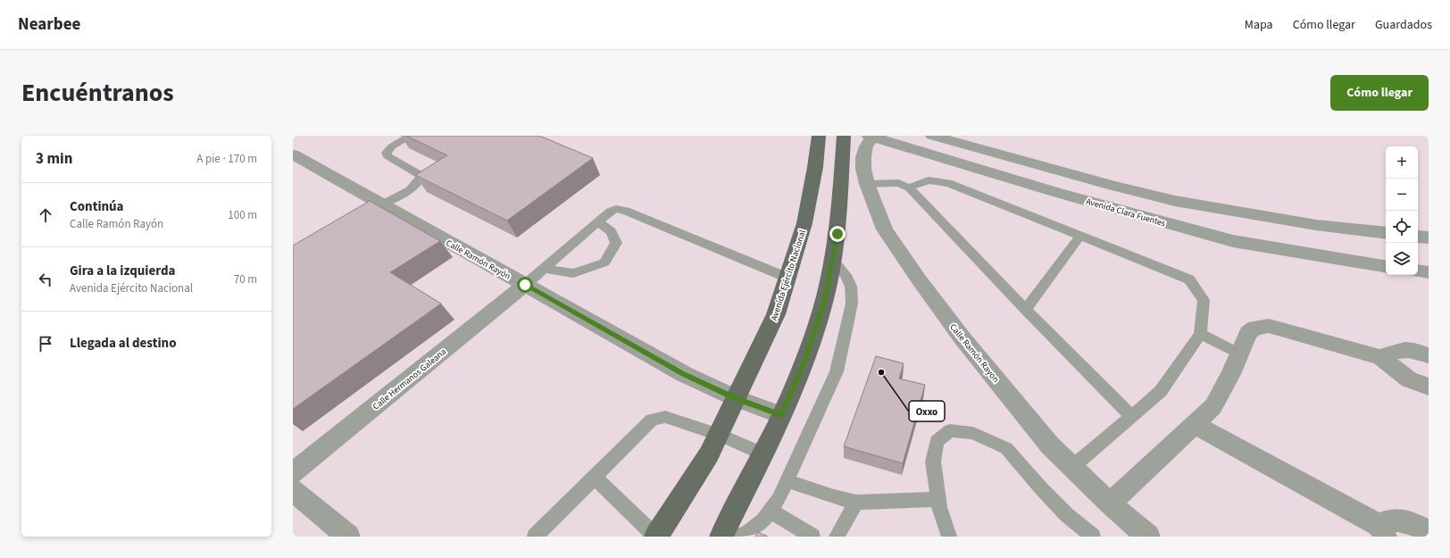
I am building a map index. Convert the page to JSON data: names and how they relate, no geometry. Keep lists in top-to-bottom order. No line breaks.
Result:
{"streets":{"main road":["Avenida Ejército Nacional"],"street":["Avenida Clara Fuentes","Calle Ramón Rayón","Calle Ramón Rayon","Calle Hermanos Galeana"]},"crossings":[["Avenida Clara Fuentes","Calle Ramón Rayon"],["Calle Ramón Rayón","Avenida Ejército Nacional"],["Calle Ramón Rayón","Calle Hermanos Galeana"]],"places":["Oxxo"],"page":{"header":"Nearbee","nav":["Mapa","Cómo llegar","Guardados"],"title":"Encuéntranos","buttons":"Cómo llegar","heading":["3 min","A pie · 170 m"],"map_buttons":["+","−"],"list":[["Continúa","Calle Ramón Rayón","100 m"],["Gira a la izquierda","Avenida Ejército Nacional","70 m"],"Llegada al destino"]}}
